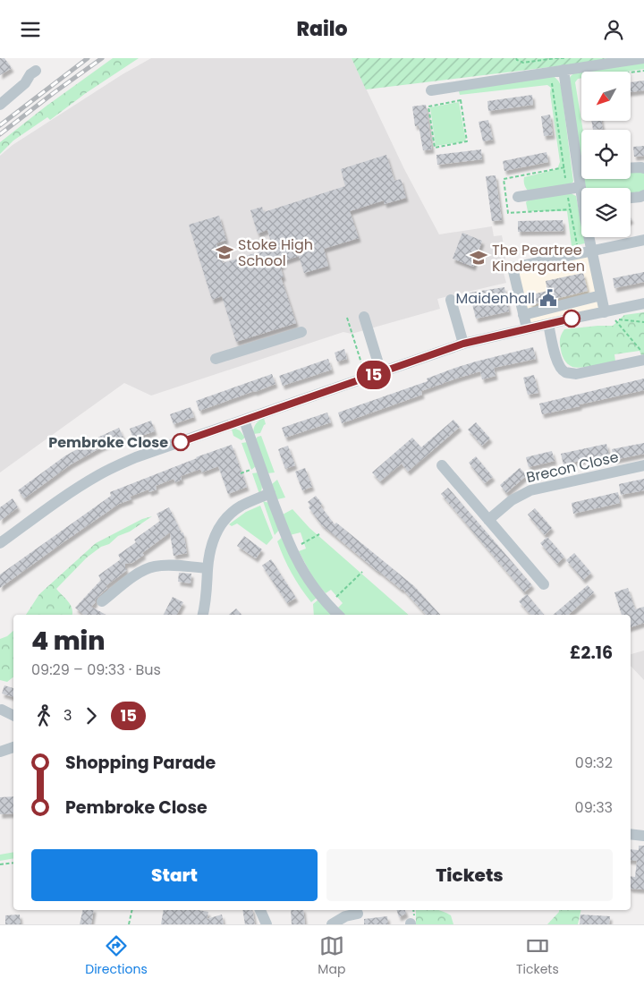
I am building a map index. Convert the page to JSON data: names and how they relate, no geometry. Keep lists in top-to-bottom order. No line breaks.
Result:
{"streets":{"street":["Brecon Close"]},"places":{"school or university":["Stoke High School","The Peartree Kindergarten"],"public building":["Maidenhall"],"other":["Pembroke Close"]},"lines":["bus line 15"],"north":"bottom left","page":{"header":"Railo","on_map":"15","heading":["4 min","09:29 – 09:33 · Bus","£2.16"],"legs":["3","15"],"list":[{"name":"Shopping Parade","value":"09:32"},{"name":"Pembroke Close","value":"09:33"}],"buttons":["Start","Tickets"],"tabs":["Directions","Map","Tickets"]}}
